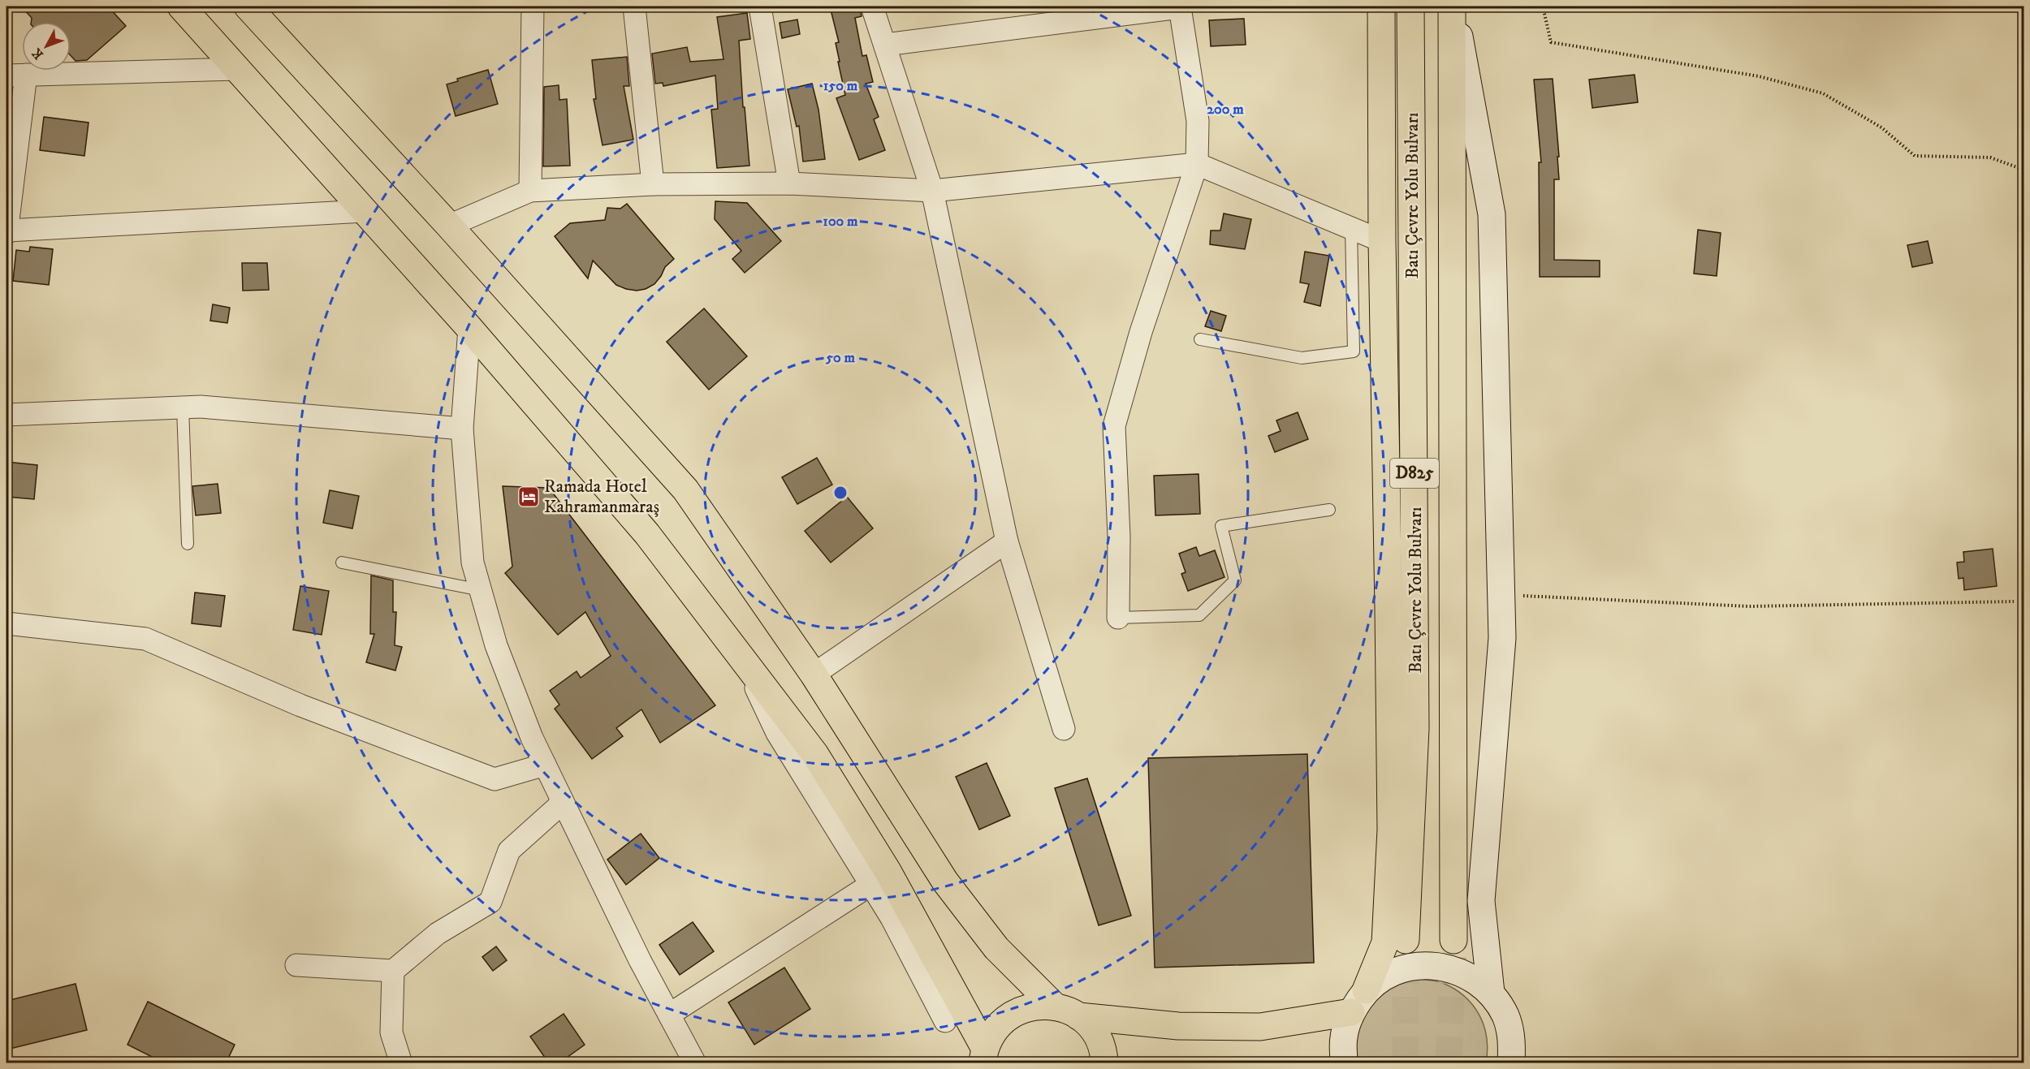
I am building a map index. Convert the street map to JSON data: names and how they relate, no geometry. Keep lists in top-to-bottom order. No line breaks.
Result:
{"streets":{"main road":["Batı Çevre Yolu Bulvarı","D825"]},"places":{"hotel":["Ramada Hotel Kahramanmaraş"]},"north":"bottom left","rings":["150 m","200 m","100 m","50 m"]}
